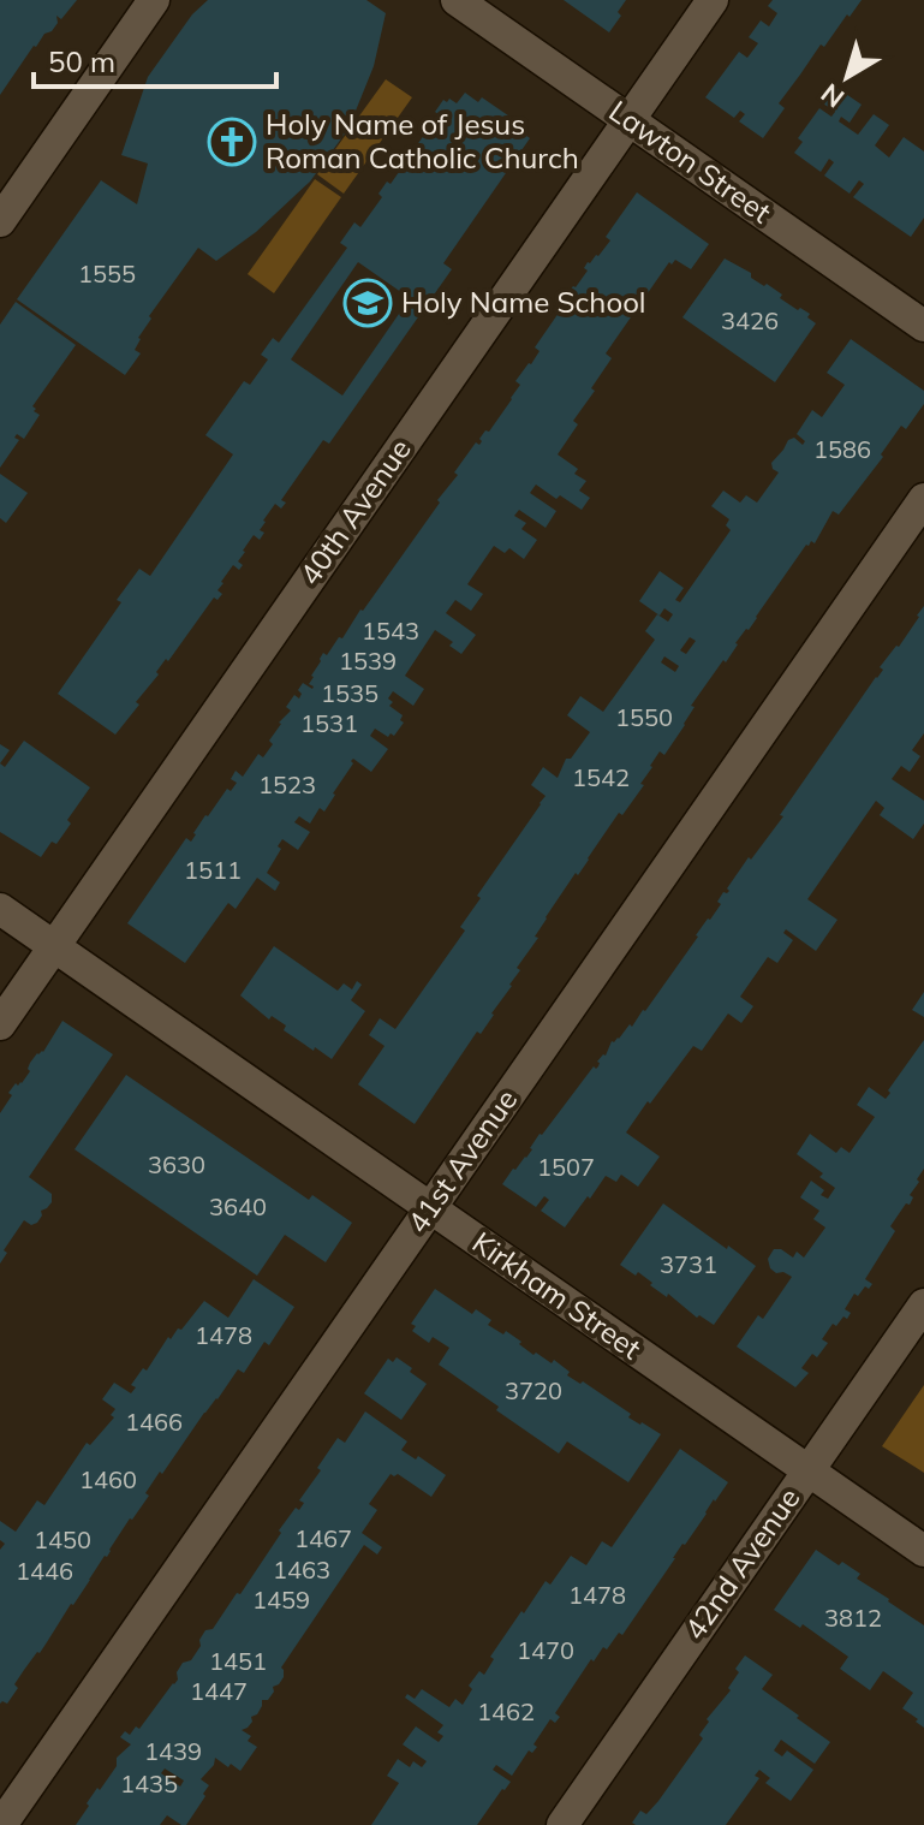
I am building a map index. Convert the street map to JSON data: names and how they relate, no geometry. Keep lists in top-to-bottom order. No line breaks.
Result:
{"streets":{"street":["Lawton Street","40th Avenue","41st Avenue","Kirkham Street","42nd Avenue"]},"crossings":[["Lawton Street","40th Avenue"],["40th Avenue","Kirkham Street"],["41st Avenue","Kirkham Street"],["Kirkham Street","42nd Avenue"]],"places":{"church":["Holy Name of Jesus Roman Catholic Church"],"school or university":["Holy Name School"]},"house_numbers":["1555","3426","1586","1543","1539","1535","1550","1531","1542","1523","1511","3630","1507","3640","3731","1478","3720","1466","1460","1467","1450","1463","1446","1478","1459","3812","1470","1451","1447","1462","1439","1435"],"scale_bar":"50 m","north":"bottom left"}
